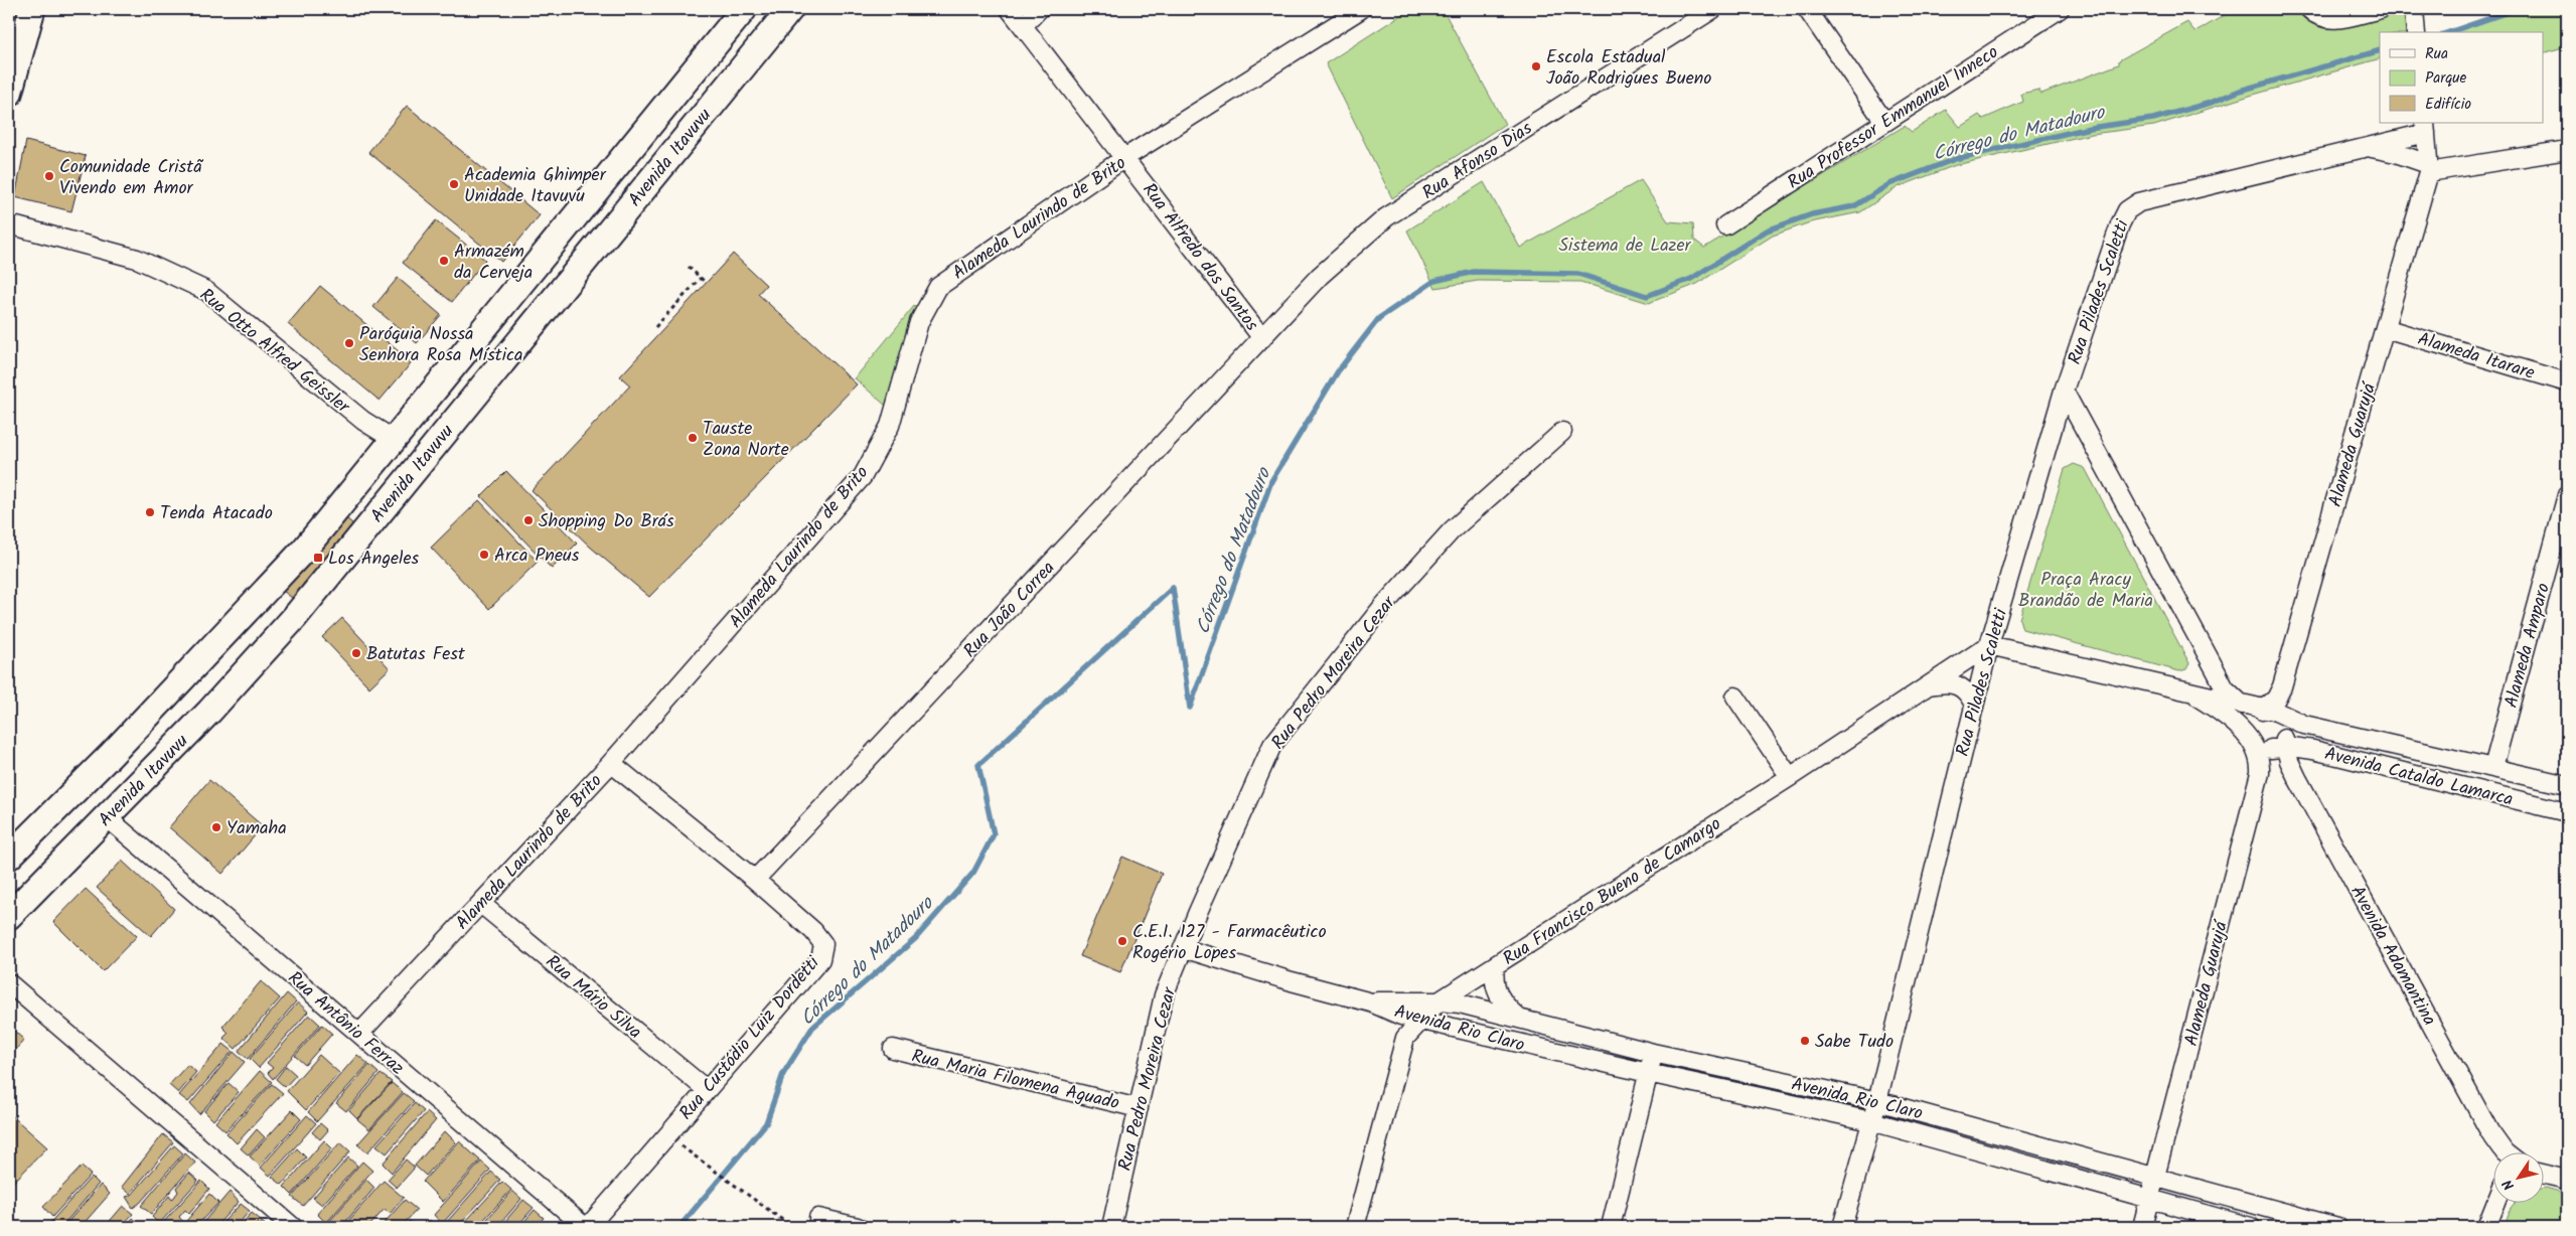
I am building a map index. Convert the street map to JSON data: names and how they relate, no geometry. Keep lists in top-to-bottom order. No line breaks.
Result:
{"streets":{"main road":["Avenida Itavuvu"],"street":["Rua Professor Emmanuel Inneco","Rua Afonso Dias","Alameda Laurindo de Brito","Rua Alfredo dos Santos","Rua Pilades Scaletti","Rua Otto Alfred Geissler","Alameda Itarare","Alameda Guarujá","Rua João Correa","Alameda Amparo","Rua Pedro Moreira Cezar","Avenida Cataldo Lamarca","Rua Francisco Bueno de Camargo","Avenida Adamantina","Rua Mário Silva","Rua Antônio Ferraz","Avenida Rio Claro","Rua Custódio Luiz Dordetti","Rua Maria Filomena Aguado"]},"crossings":[["Avenida Itavuvu","Rua Otto Alfred Geissler"],["Avenida Itavuvu","Rua Antônio Ferraz"],["Rua Afonso Dias","Rua Alfredo dos Santos"],["Rua Afonso Dias","Rua João Correa"],["Alameda Laurindo de Brito","Rua Alfredo dos Santos"],["Alameda Laurindo de Brito","Rua Mário Silva"],["Alameda Laurindo de Brito","Rua Antônio Ferraz"],["Alameda Laurindo de Brito","Rua Custódio Luiz Dordetti"],["Rua Alfredo dos Santos","Rua João Correa"],["Rua Pilades Scaletti","Alameda Guarujá"],["Rua Pilades Scaletti","Avenida Cataldo Lamarca"],["Rua Pilades Scaletti","Rua Francisco Bueno de Camargo"],["Rua Pilades Scaletti","Avenida Rio Claro"],["Alameda Itarare","Alameda Guarujá"],["Alameda Guarujá","Avenida Cataldo Lamarca"],["Alameda Guarujá","Avenida Adamantina"],["Alameda Guarujá","Avenida Rio Claro"],["Rua João Correa","Rua Custódio Luiz Dordetti"],["Alameda Amparo","Avenida Cataldo Lamarca"],["Rua Pedro Moreira Cezar","Avenida Rio Claro"],["Rua Pedro Moreira Cezar","Rua Maria Filomena Aguado"],["Avenida Cataldo Lamarca","Rua Francisco Bueno de Camargo"],["Avenida Cataldo Lamarca","Avenida Adamantina"],["Rua Francisco Bueno de Camargo","Avenida Rio Claro"],["Rua Mário Silva","Rua Custódio Luiz Dordetti"],["Rua Antônio Ferraz","Rua Custódio Luiz Dordetti"]],"water":["Córrego do Matadouro"],"parks":["Sistema de Lazer","Praça Aracy Brandão de Maria"],"places":{"other":["Escola Estadual João Rodrigues Bueno","Comunidade Cristã Vivendo em Amor","Academia Ghimper Unidade Itavuvu","Armazém da Cerveja","Paróquia Nossa Senhora Rosa Mística","Tauste Zona Norte","Tenda Atacado","Shopping Do Brás","Arca Pneus","Batutas Fest","Yamaha","C.E.I. 127 - Farmacêutico Rogério Lopes","Sabe Tudo"],"transit":["Los Angeles"]},"legend":["Rua","Parque","Edifício"],"north":"bottom left"}
